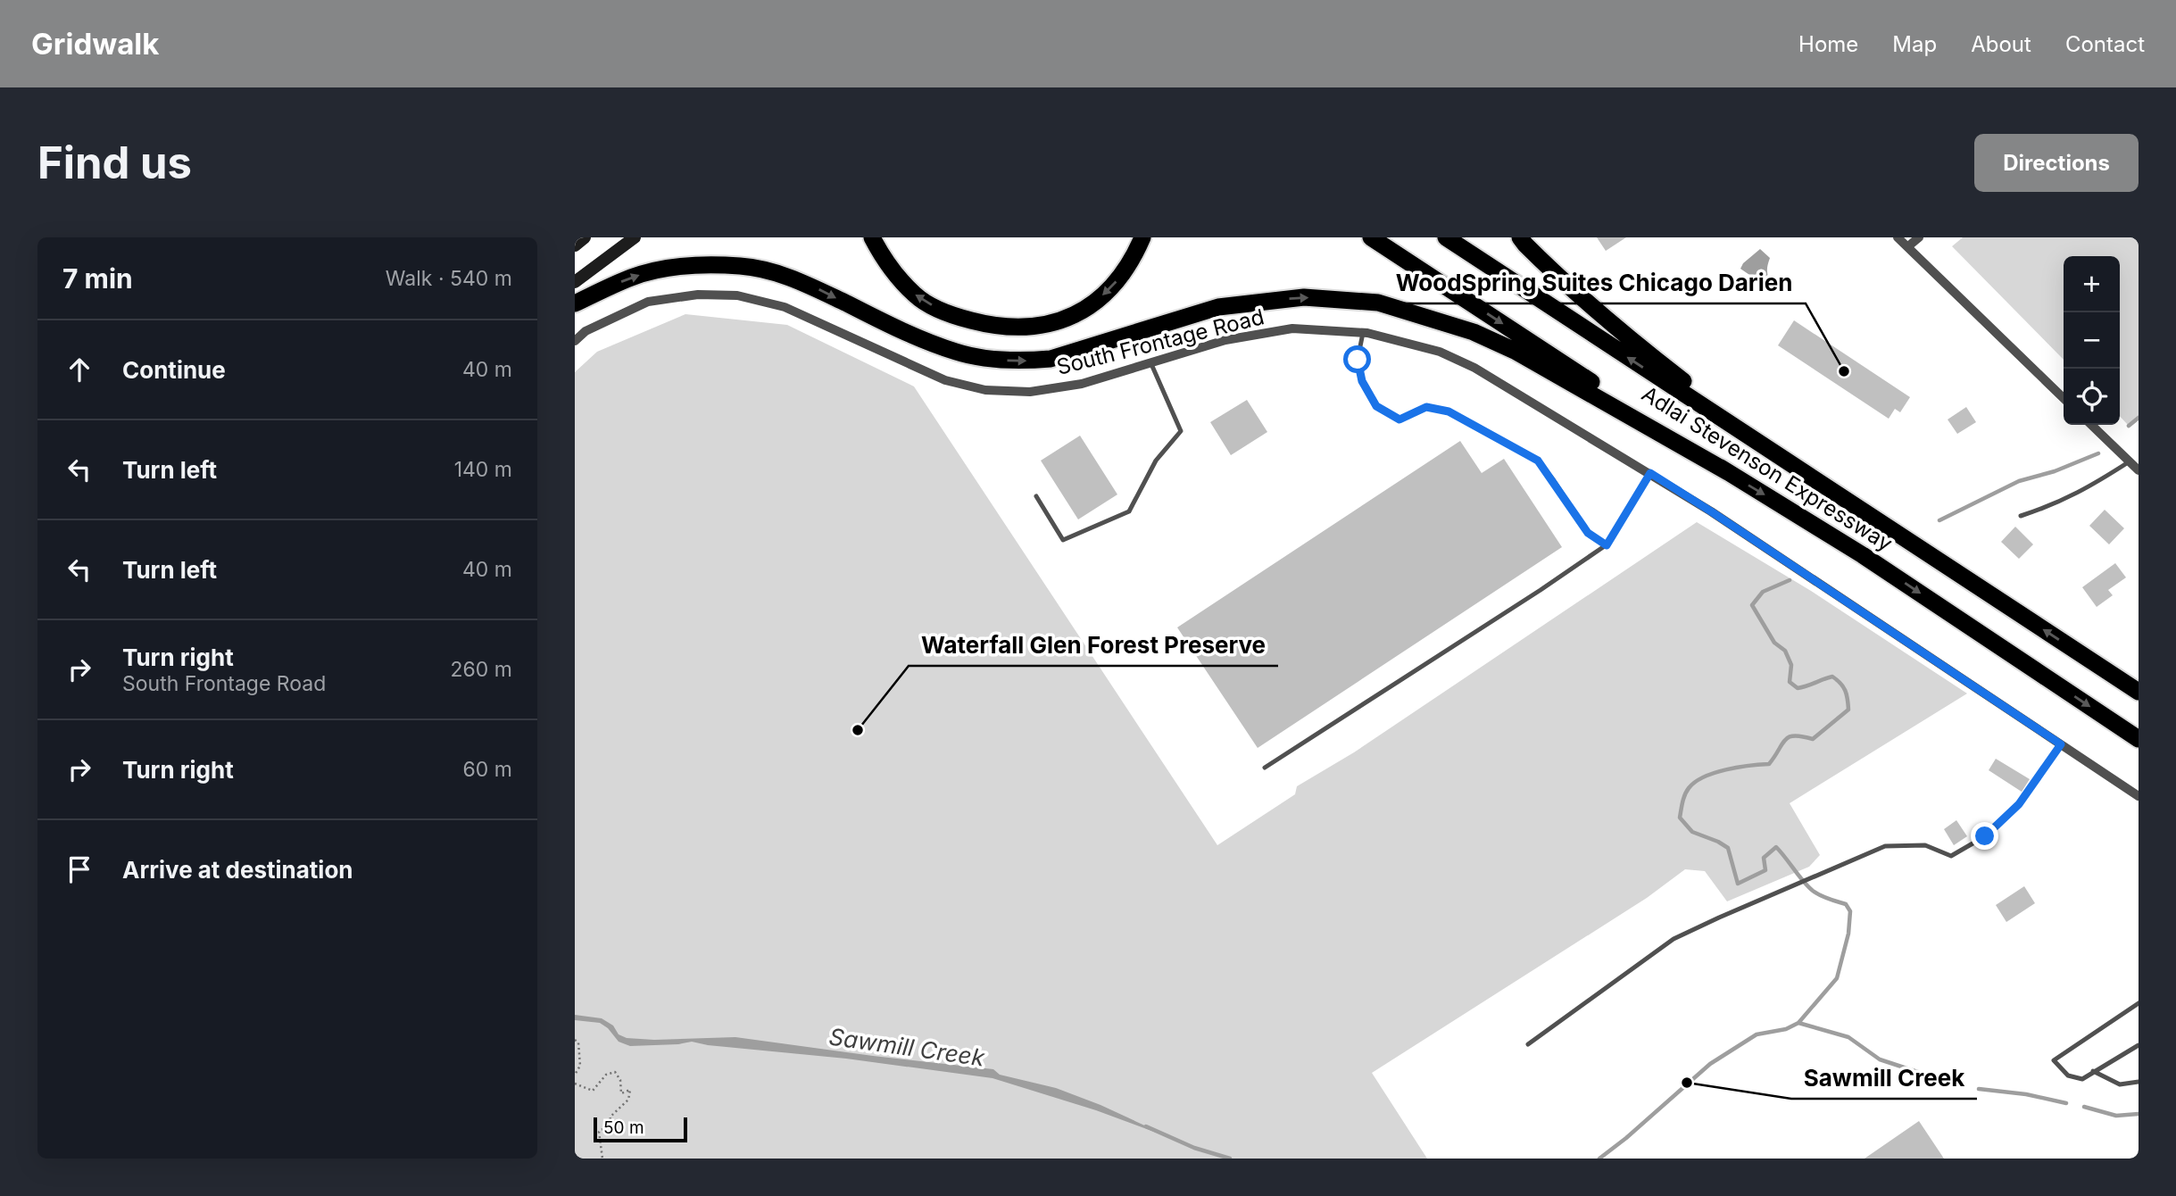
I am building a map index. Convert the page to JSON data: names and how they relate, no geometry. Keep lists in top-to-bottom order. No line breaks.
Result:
{"streets":{"highway":["Adlai Stevenson Expressway"],"street":["South Frontage Road"]},"water":["Sawmill Creek"],"places":["WoodSpring Suites Chicago Darien","Waterfall Glen Forest Preserve","Sawmill Creek"],"scale_bar":"50 m","page":{"header":"Gridwalk","nav":["Home","Map","About","Contact"],"buttons":"Directions","title":"Find us","heading":["7 min","Walk · 540 m"],"map_buttons":["+","−"],"list":[["Continue","40 m"],["Turn left","140 m"],["Turn left","40 m"],["Turn right","South Frontage Road","260 m"],["Turn right","60 m"],"Arrive at destination"],"scale":"50 m"}}
